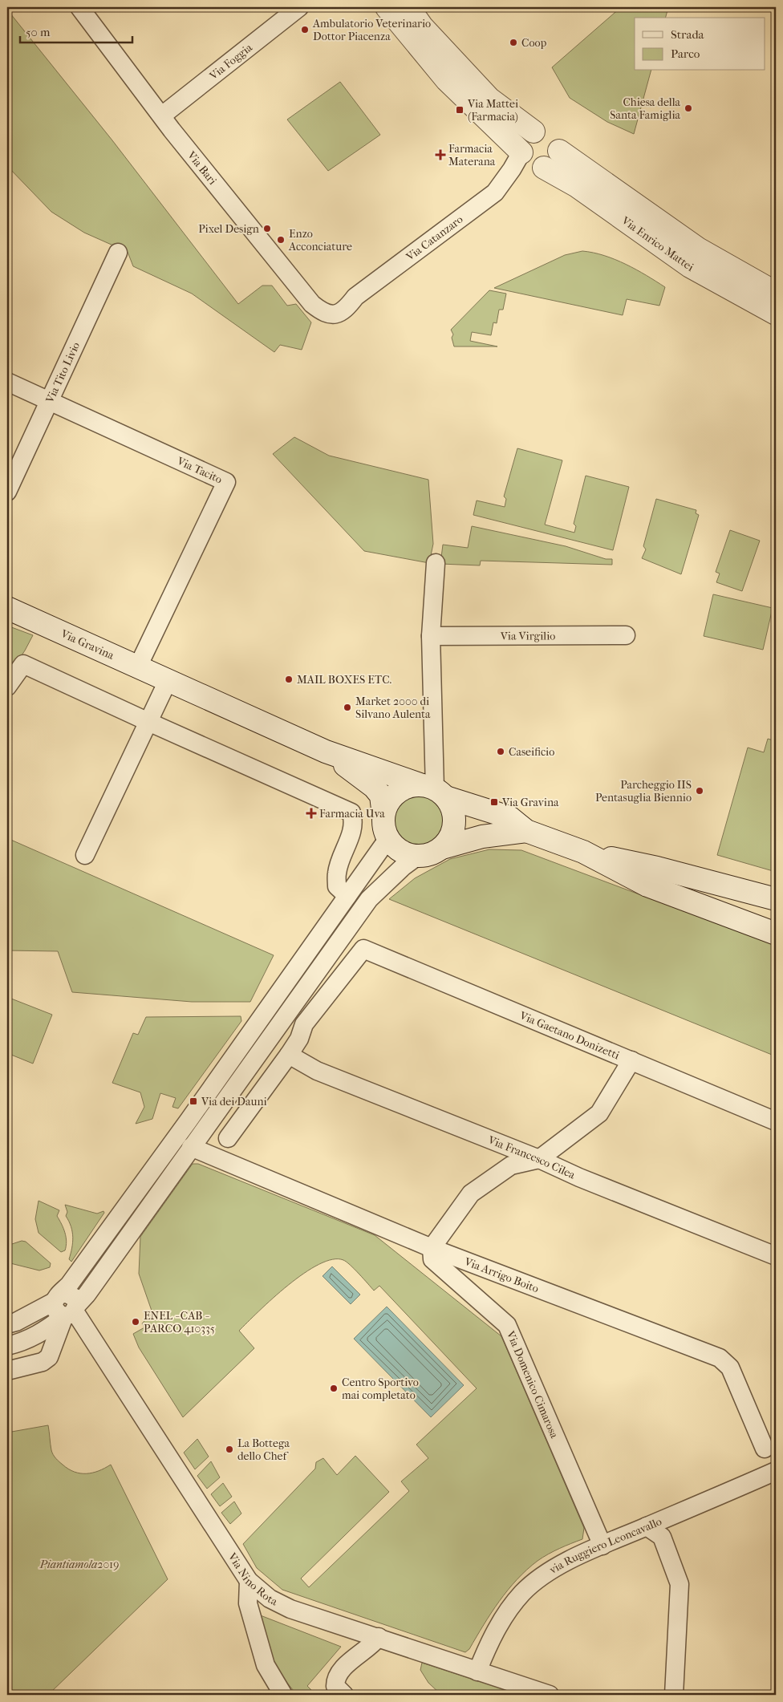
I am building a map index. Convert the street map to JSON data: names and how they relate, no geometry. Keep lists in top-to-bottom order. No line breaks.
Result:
{"streets":{"main road":["Via Enrico Mattei","Via Gravina"],"street":["Via Foggia","Via Bari","Via Catanzaro","Via Tito Livio","Via Tacito","Via Virgilio","Via Gaetano Donizetti","Via Francesco Cilea","Via Arrigo Boito","Via Domenico Cimarosa","via Ruggiero Leoncavallo","Via Nino Rota"]},"crossings":[["Via Foggia","Via Bari"],["Via Bari","Via Catanzaro"],["Via Catanzaro","Via Enrico Mattei"],["Via Tito Livio","Via Tacito"],["Via Tacito","Via Gravina"],["Via Gaetano Donizetti","Via Francesco Cilea"],["Via Arrigo Boito","Via Domenico Cimarosa"],["Via Domenico Cimarosa","via Ruggiero Leoncavallo"],["via Ruggiero Leoncavallo","Via Nino Rota"]],"parks":["Piantiamola2019"],"places":{"other":["Ambulatorio Veterinario Dottor Piacenza","Coop","Chiesa della Santa Famiglia","Pixel Design","Enzo Acconciature","MAIL BOXES ETC.","Market 2000 di Silvano Aulenta","Caseificio","Parcheggio IIS Pentasuglia Biennio","ENEL - CAB - PARCO 410335","Centro Sportivo mai completato","La Bottega dello Chef"],"transit":["Via Mattei (Farmacia)","Via Gravina","Via dei Dauni"],"health":["Farmacia Materana","Farmacia Uva"]},"legend":["Strada","Parco"],"scale_bar":"50 m"}
